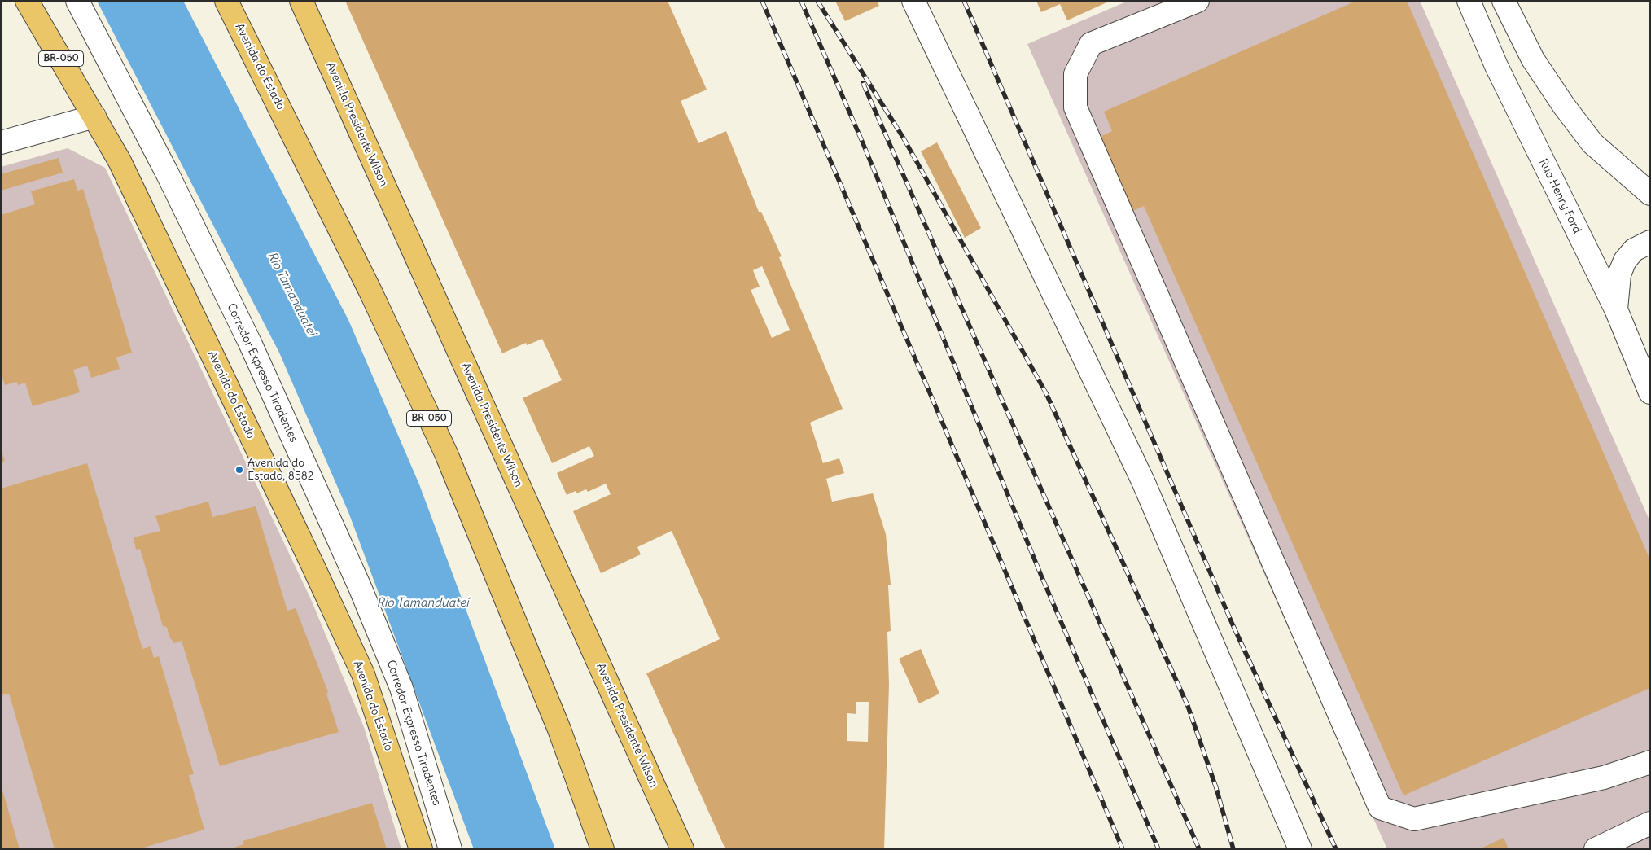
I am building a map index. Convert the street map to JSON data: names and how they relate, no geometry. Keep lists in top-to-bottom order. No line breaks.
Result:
{"streets":{"main road":["BR-050","Avenida do Estado","Avenida Presidente Wilson"],"street":["Rua Henry Ford","Corredor Expresso Tiradentes"]},"water":["Rio Tamanduateí"],"places":["Avenida do Estado, 8582"]}
